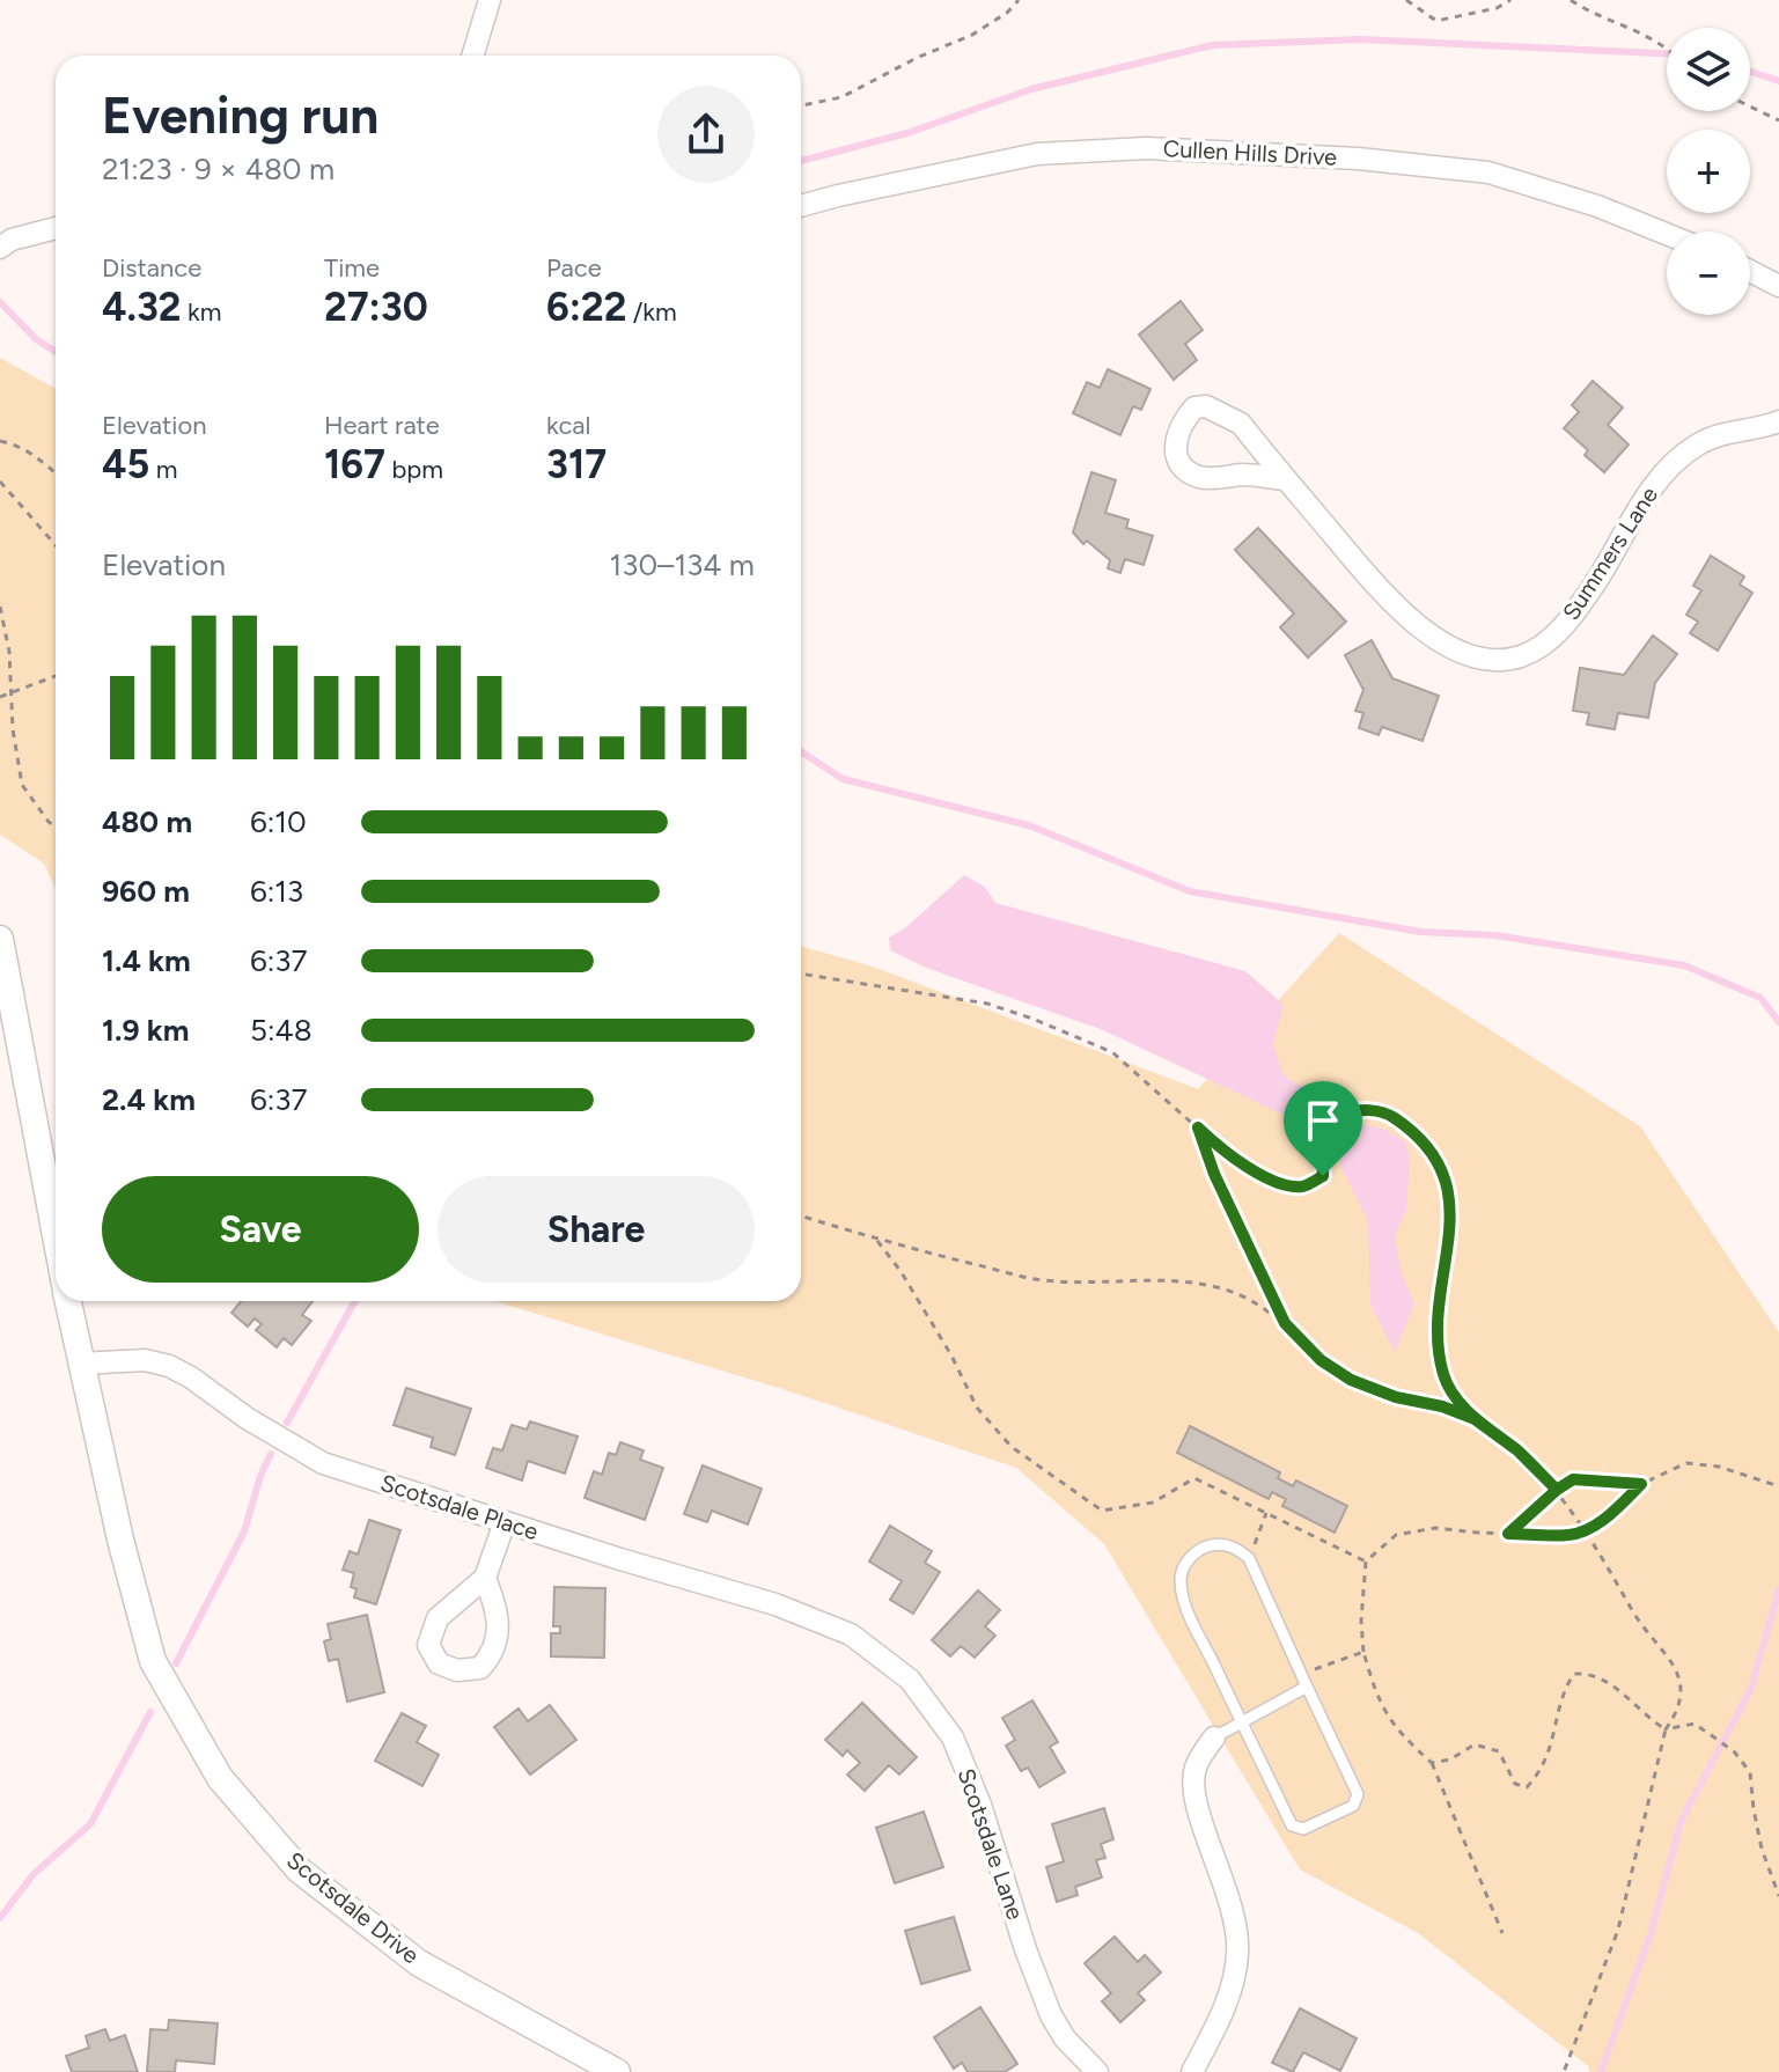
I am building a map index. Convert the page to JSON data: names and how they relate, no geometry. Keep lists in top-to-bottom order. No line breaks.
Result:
{"streets":{"street":["Cullen Hills Drive","Summers Lane","Scotsdale Place","Scotsdale Lane","Scotsdale Drive"]},"crossings":[["Scotsdale Place","Scotsdale Lane"],["Scotsdale Place","Scotsdale Drive"]],"page":{"map_buttons":["+","−"],"heading":["Evening run","21:23 · 9 × 480 m"],"stats":[["Distance","4.32 km"],["Time","27:30"],["Pace","6:22 /km"],["Elevation","45 m"],["Heart rate","167 bpm"],["kcal","317"]],"chart":["Elevation","130–134 m"],"list":[{"name":"480 m","note":"6:10"},{"name":"960 m","note":"6:13"},{"name":"1.4 km","note":"6:37"},{"name":"1.9 km","note":"5:48"},{"name":"2.4 km","note":"6:37"}],"buttons":["Save","Share"]}}
